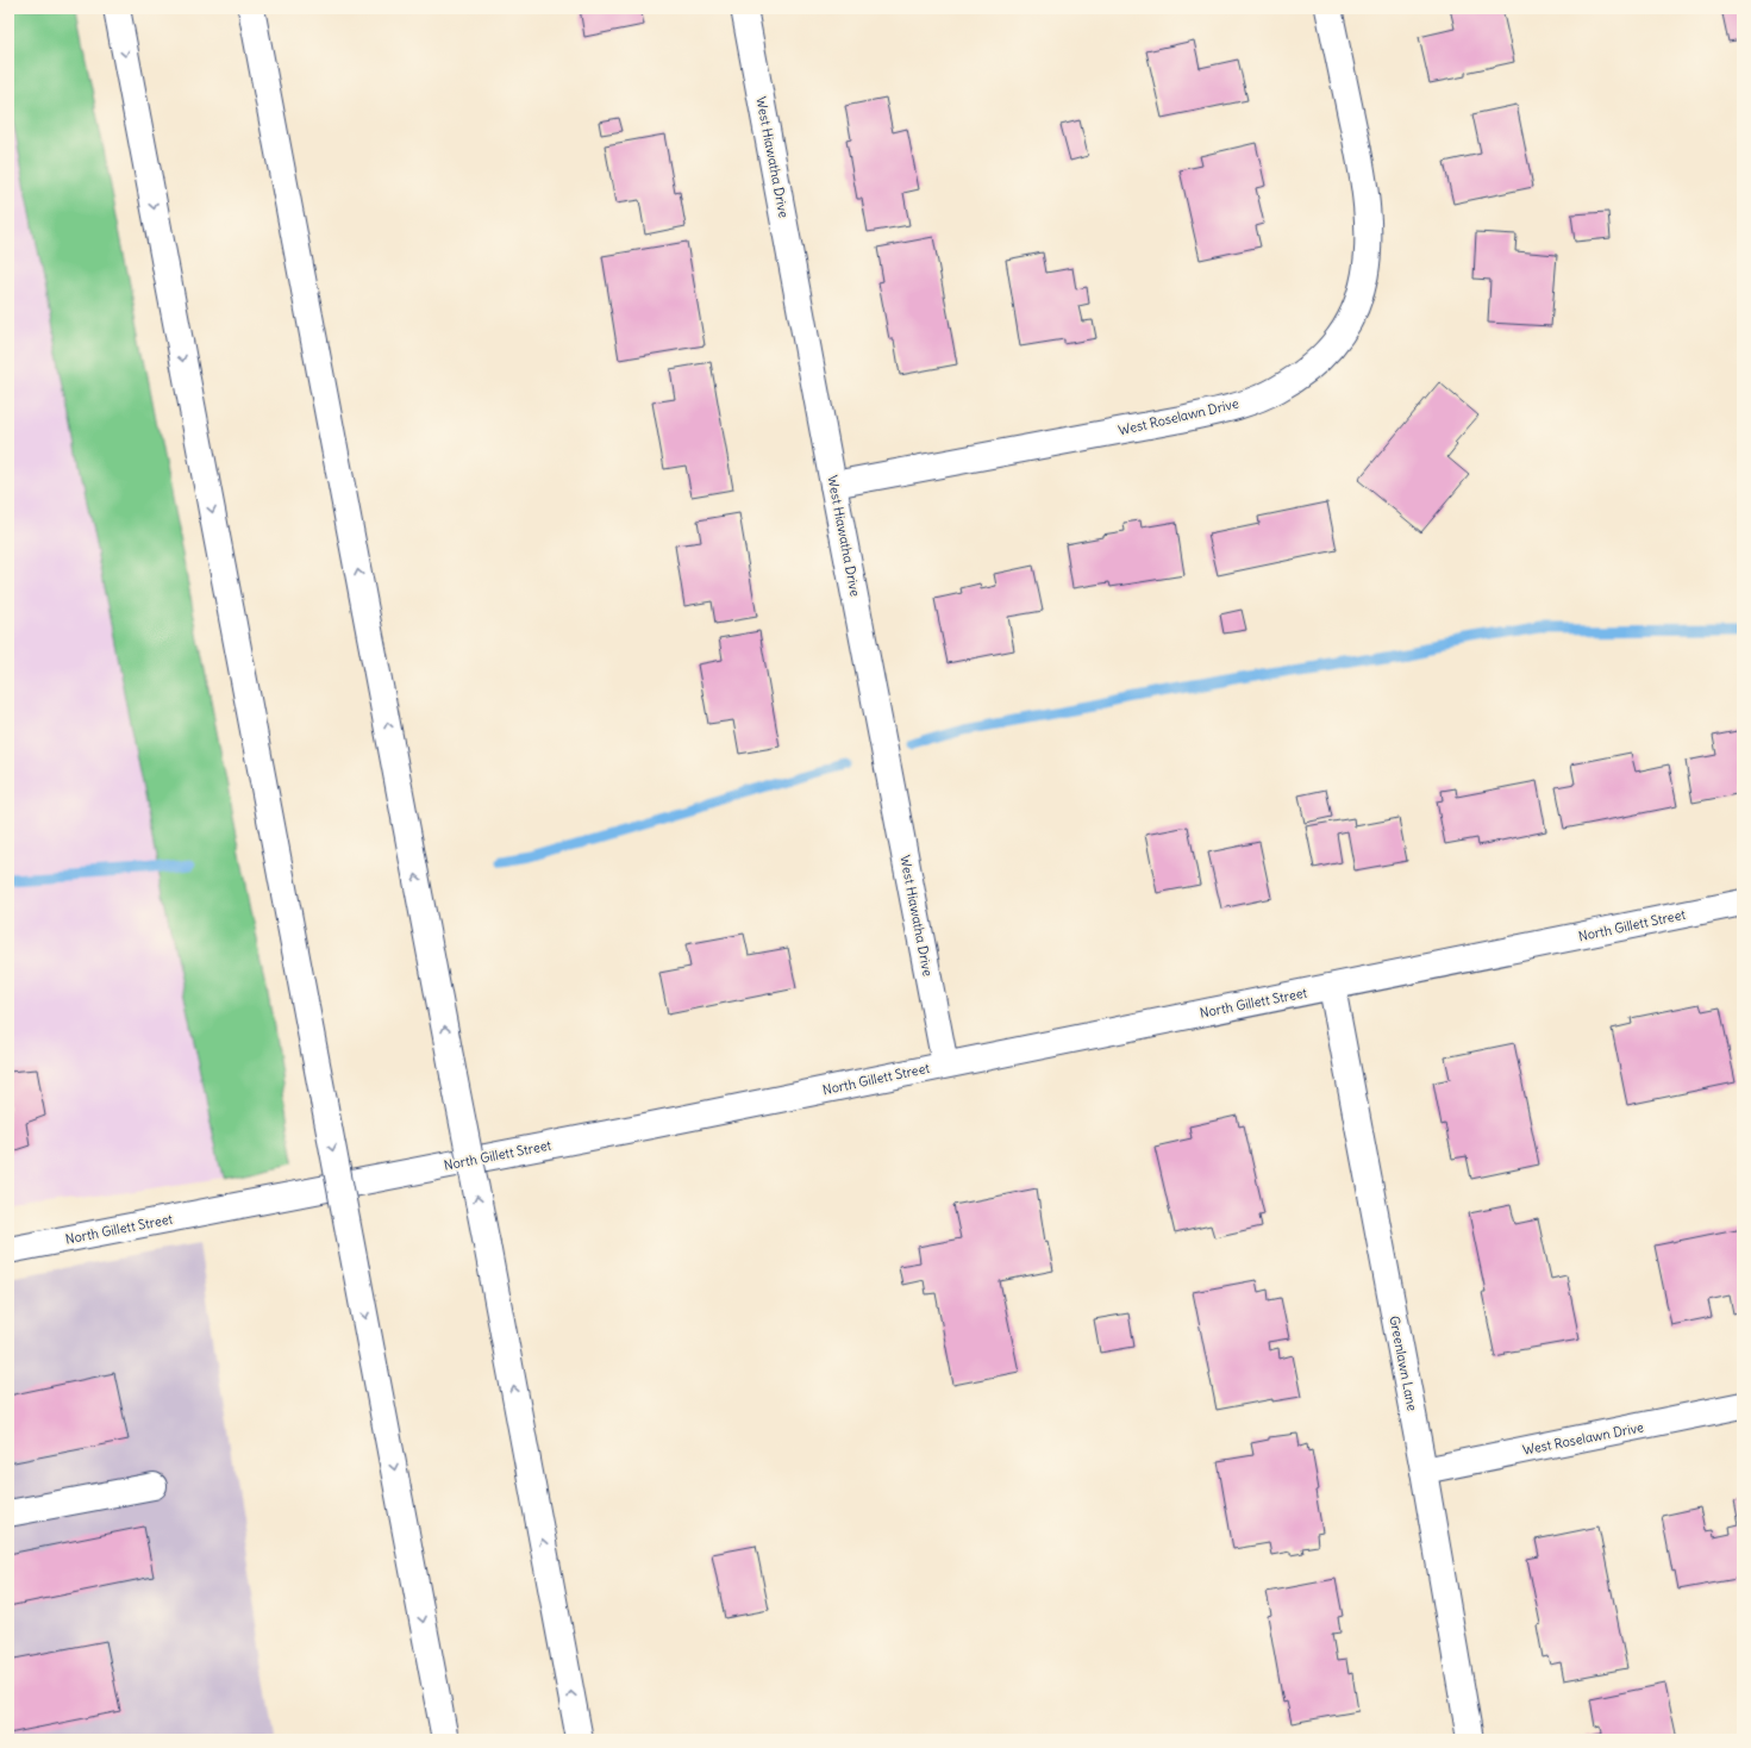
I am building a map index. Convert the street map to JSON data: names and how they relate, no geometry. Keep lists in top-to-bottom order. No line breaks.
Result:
{"streets":{"main road":["West Hiawatha Drive","West Roselawn Drive","North Gillett Street","Greenlawn Lane"]},"crossings":[["West Hiawatha Drive","West Roselawn Drive"],["West Hiawatha Drive","North Gillett Street"],["West Roselawn Drive","Greenlawn Lane"],["North Gillett Street","Greenlawn Lane"]]}
